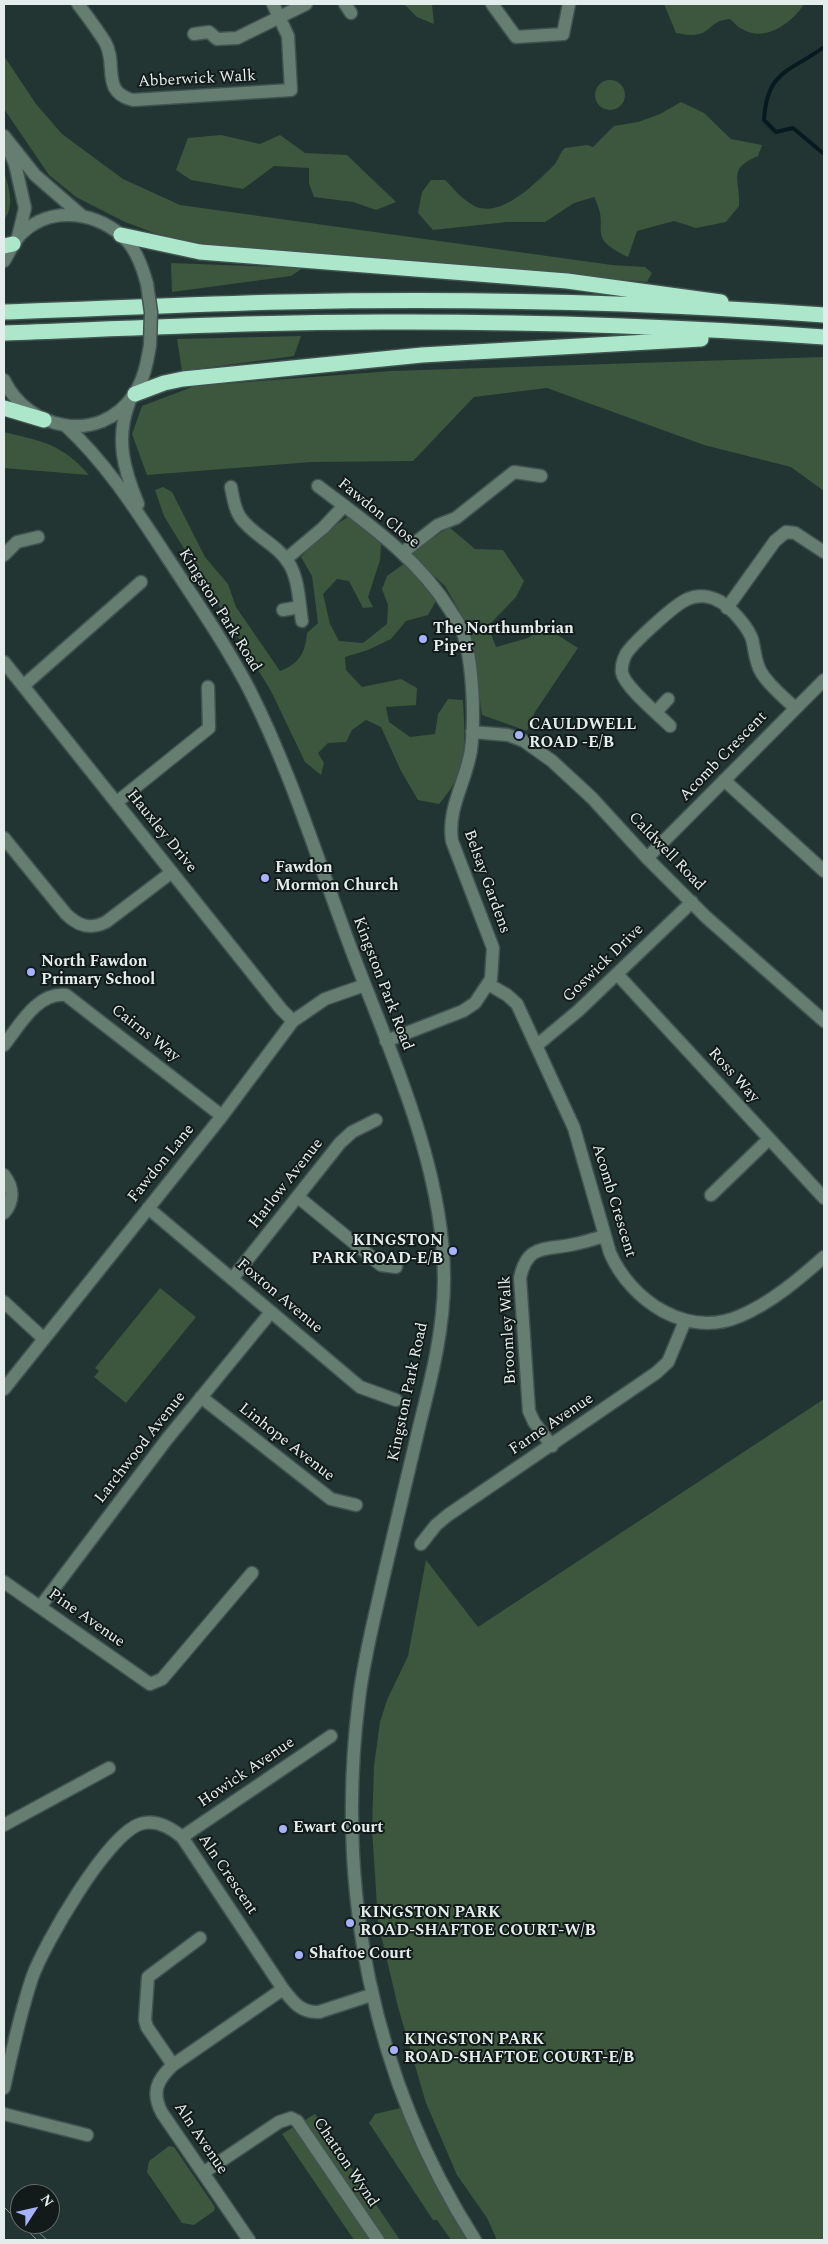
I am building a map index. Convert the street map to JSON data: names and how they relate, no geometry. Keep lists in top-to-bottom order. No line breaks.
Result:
{"streets":{"street":["Abberwick Walk","Fawdon Close","Kingston Park Road","Acomb Crescent","Hauxley Drive","Caldwell Road","Belsay Gardens","Goswick Drive","Cairns Way","Ross Way","Fawdon Lane","Harlow Avenue","Foxton Avenue","Broomley Walk","Farne Avenue","Linhope Avenue","Larchwood Avenue","Pine Avenue","Howick Avenue","Aln Crescent","Aln Avenue","Chatton Wynd"]},"crossings":[["Fawdon Close","Caldwell Road"],["Fawdon Close","Belsay Gardens"],["Kingston Park Road","Belsay Gardens"],["Kingston Park Road","Fawdon Lane"],["Kingston Park Road","Aln Crescent"],["Acomb Crescent","Caldwell Road"],["Acomb Crescent","Belsay Gardens"],["Acomb Crescent","Goswick Drive"],["Acomb Crescent","Broomley Walk"],["Acomb Crescent","Farne Avenue"],["Hauxley Drive","Fawdon Lane"],["Caldwell Road","Belsay Gardens"],["Caldwell Road","Goswick Drive"],["Goswick Drive","Ross Way"],["Cairns Way","Fawdon Lane"],["Fawdon Lane","Foxton Avenue"],["Harlow Avenue","Foxton Avenue"],["Foxton Avenue","Larchwood Avenue"],["Broomley Walk","Farne Avenue"],["Linhope Avenue","Larchwood Avenue"],["Larchwood Avenue","Pine Avenue"],["Howick Avenue","Aln Crescent"],["Aln Crescent","Aln Avenue"],["Aln Avenue","Chatton Wynd"]],"places":["The Northumbrian Piper","CAULDWELL ROAD -E/B","Fawdon Mormon Church","North Fawdon Primary School","KINGSTON PARK ROAD-E/B","Ewart Court","KINGSTON PARK ROAD-SHAFTOE COURT-W/B","Shaftoe Court","KINGSTON PARK ROAD-SHAFTOE COURT-E/B"],"north":"top right"}
